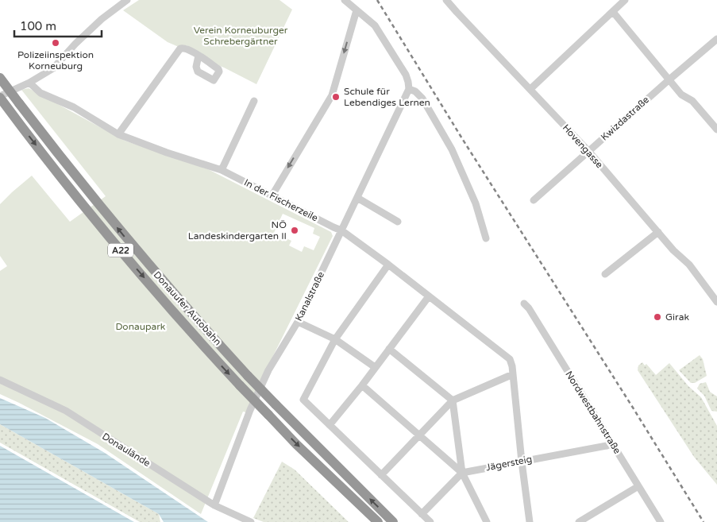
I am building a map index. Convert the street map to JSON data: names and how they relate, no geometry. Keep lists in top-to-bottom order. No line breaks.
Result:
{"streets":{"highway":["A22","Donauufer Autobahn"],"street":["Kwizdastraße","Hovengasse","In der Fischerzeile","Kanalstraße","Nordwestbahnstraße","Donaulände","Jägersteig"]},"crossings":[["Kwizdastraße","Hovengasse"],["In der Fischerzeile","Kanalstraße"],["Kanalstraße","Donaulände"],["Nordwestbahnstraße","Jägersteig"]],"parks":["Verein Korneuburger Schrebergärtner","Donaupark"],"places":["Polizeiinspektion Korneuburg","Schule für Lebendiges Lernen","NÖ Landeskindergarten II","Girak"],"scale_bar":"100 m"}
